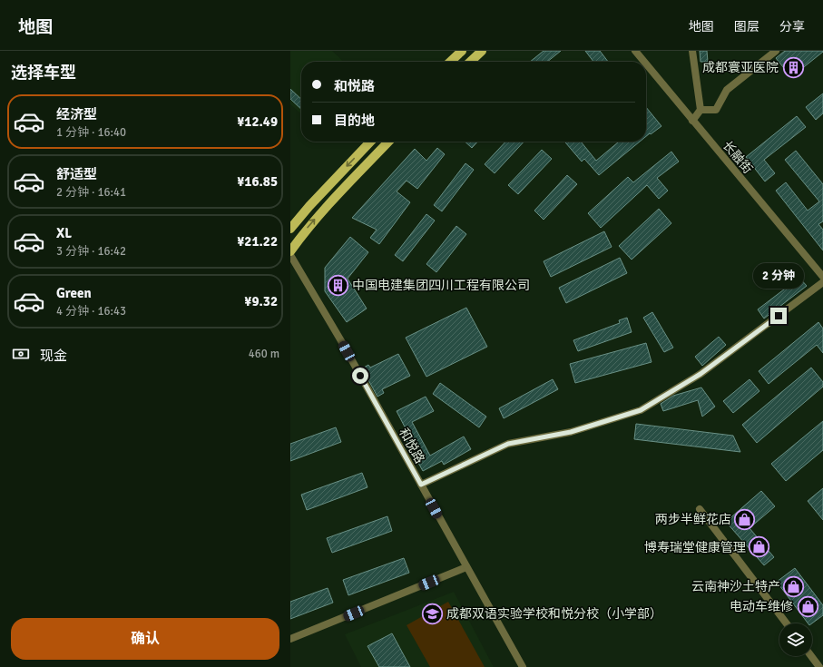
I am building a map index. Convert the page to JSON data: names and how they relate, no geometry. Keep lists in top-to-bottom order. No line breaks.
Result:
{"streets":{"street":["长融街","和悦路"]},"places":{"building":["成都寰亚医院","中国电建集团四川工程有限公司"],"shop":["两步半鲜花店","博寿瑞堂健康管理","云南神沙土特产","电动车维修"],"school or university":["成都双语实验学校和悦分校（小学部）"]},"page":{"header":"地图","nav":["地图","图层","分享"],"heading":"选择车型","banner":["和悦路","目的地"],"list":[{"name":"经济型","note":"1 分钟 · 16:40","value":"¥12.49"},{"name":"舒适型","note":"2 分钟 · 16:41","value":"¥16.85"},{"name":"XL","note":"3 分钟 · 16:42","value":"¥21.22"},{"name":"Green","note":"4 分钟 · 16:43","value":"¥9.32"}],"bubble":"2 分钟","pay":["现金","460 m"],"buttons":"确认"}}
